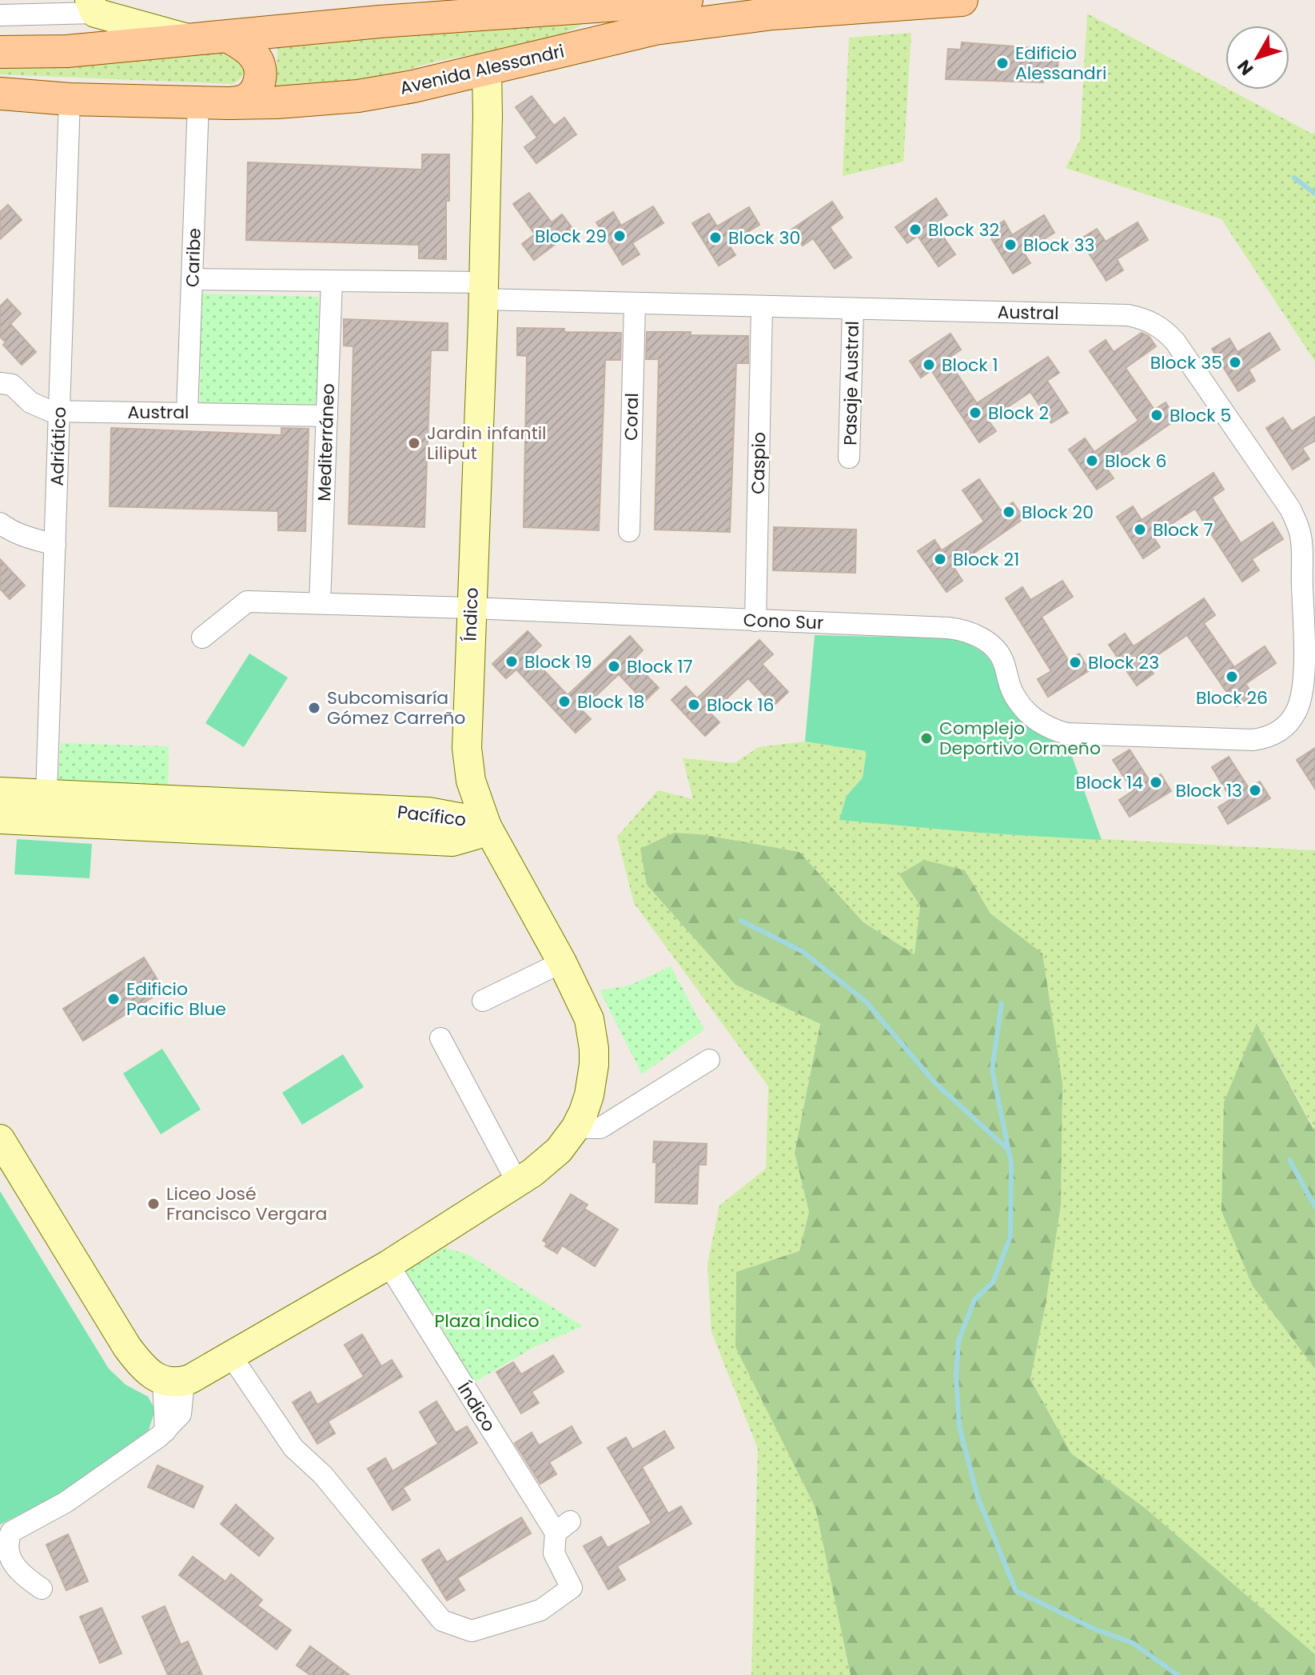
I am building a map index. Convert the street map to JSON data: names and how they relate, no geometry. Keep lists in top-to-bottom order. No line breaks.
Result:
{"streets":{"main road":["Avenida Alessandri"],"street":["Caribe","Austral","Pasaje Austral","Coral","Mediterráneo","Adriático","Caspio","Índico","Cono Sur","Pacífico"]},"crossings":[["Avenida Alessandri","Caribe"],["Avenida Alessandri","Adriático"],["Avenida Alessandri","Índico"],["Caribe","Austral"],["Austral","Pasaje Austral"],["Austral","Coral"],["Austral","Mediterráneo"],["Austral","Adriático"],["Austral","Caspio"],["Austral","Índico"],["Austral","Cono Sur"],["Mediterráneo","Cono Sur"],["Adriático","Pacífico"],["Caspio","Cono Sur"],["Índico","Cono Sur"],["Índico","Pacífico"]],"parks":["Plaza Índico"],"places":["Edificio Alessandri","Block 32","Block 29","Block 30","Block 33","Block 35","Block 1","Block 2","Block 5","Jardin infantil Liliput","Block 6","Block 20","Block 7","Block 21","Block 19","Block 23","Block 17","Block 26","Block 18","Block 16","Subcomisaría Gómez Carreño","Complejo Deportivo Ormeño","Block 14","Block 13","Edificio Pacific Blue","Liceo José Francisco Vergara"],"north":"bottom left"}
